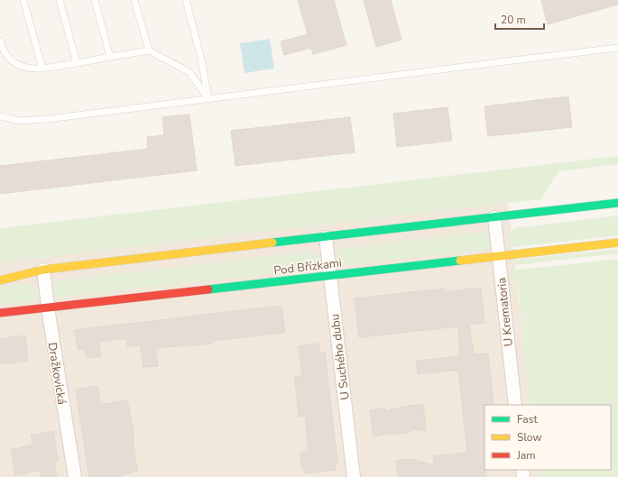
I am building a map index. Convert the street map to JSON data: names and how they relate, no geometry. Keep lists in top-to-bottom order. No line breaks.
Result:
{"streets":{"street":["Pod Břízkami","U Krematoria","U Suchého dubu","Dražkovická"]},"crossings":[["Pod Břízkami","U Krematoria"],["Pod Břízkami","U Suchého dubu"],["Pod Břízkami","Dražkovická"]],"legend":["Fast","Slow","Jam"],"scale_bar":"20 m"}
